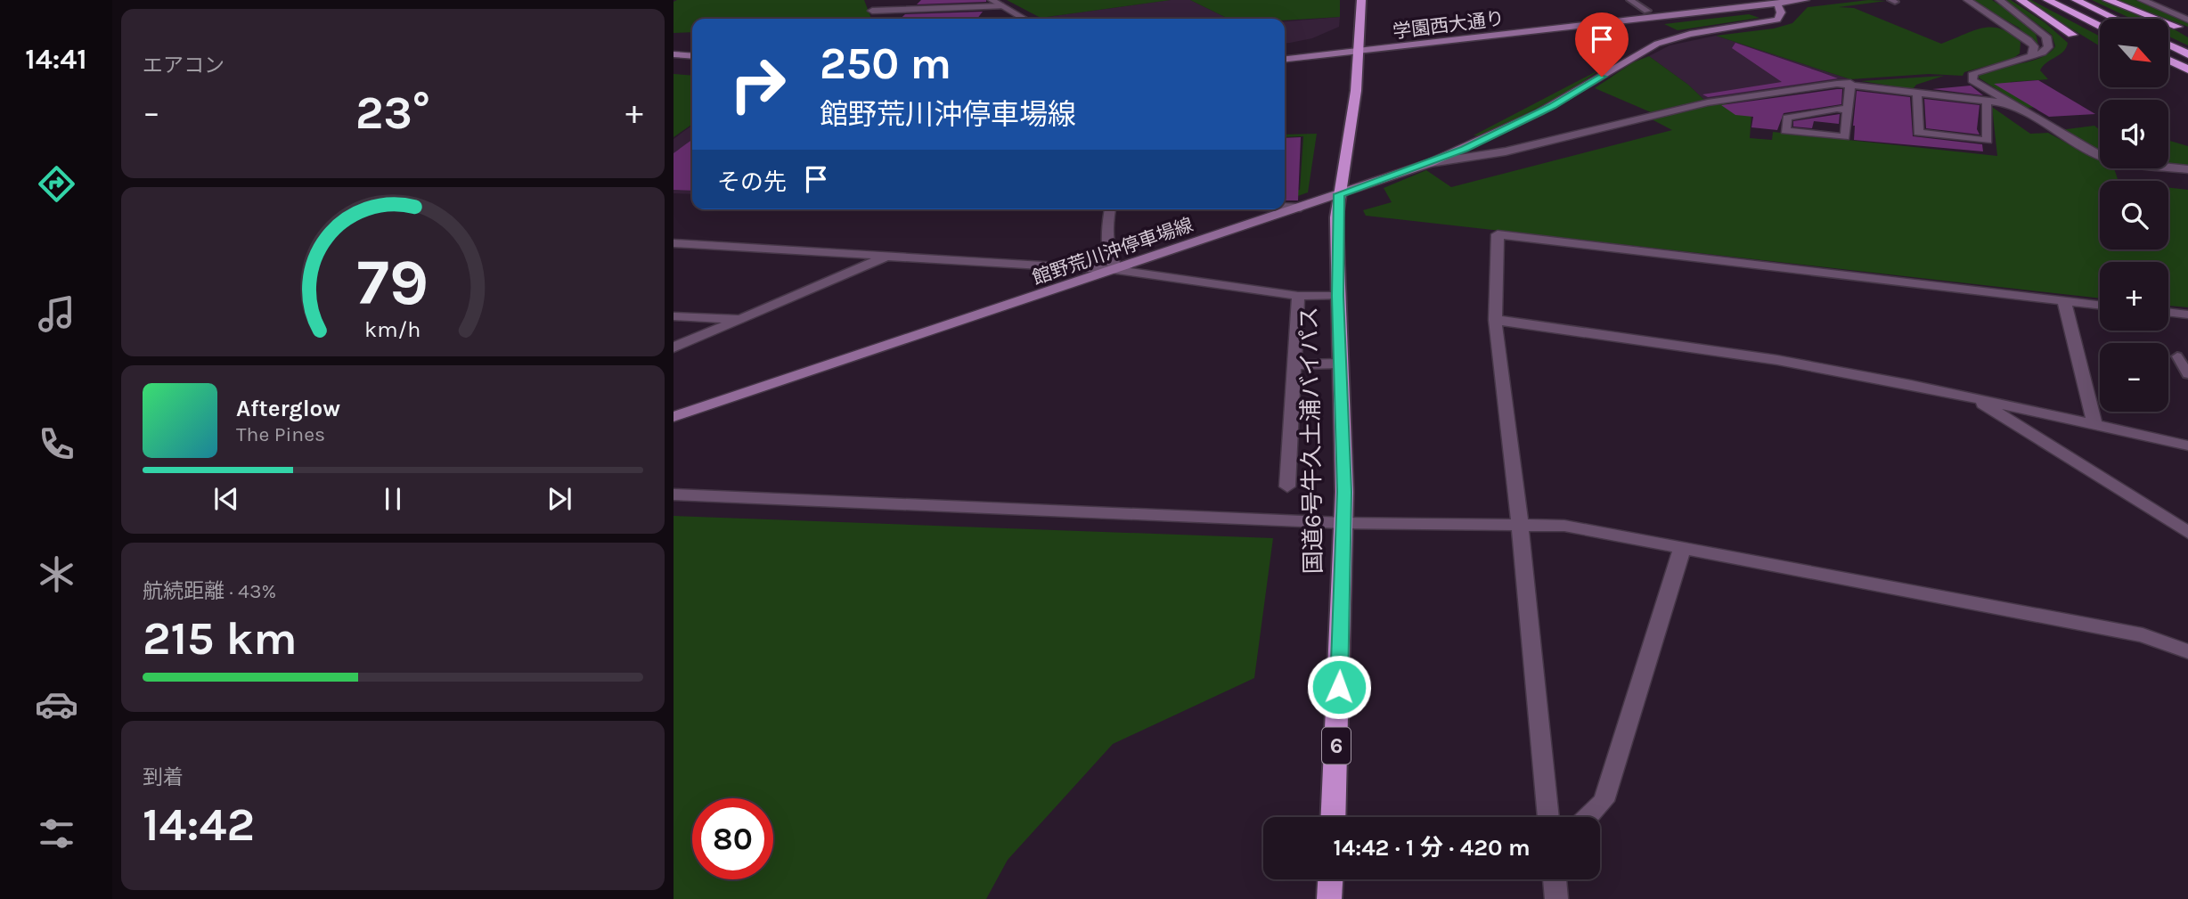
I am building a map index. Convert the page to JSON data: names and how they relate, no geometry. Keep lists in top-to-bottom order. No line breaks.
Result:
{"streets":{"highway":["国道6号牛久土浦バイパス","6"],"main road":["学園西大通り","館野荒川沖停車場線"]},"crossings":[["学園西大通り","館野荒川沖停車場線"],["学園西大通り","国道6号牛久土浦バイパス"],["館野荒川沖停車場線","国道6号牛久土浦バイパス"]],"north":"bottom right","page":{"tabs":"14:41","tile":["エアコン",["航続距離 · 43%","215 km"],["到着","14:42"]],"map_buttons":["+","−"],"turn":["250 m","館野荒川沖停車場線"],"heat":["−","23°","+"],"then":"その先","song":["Afterglow","The Pines"],"limit":"80","trip":"14:42 · 1 分 · 420 m","gauge":["79","km/h"]}}
